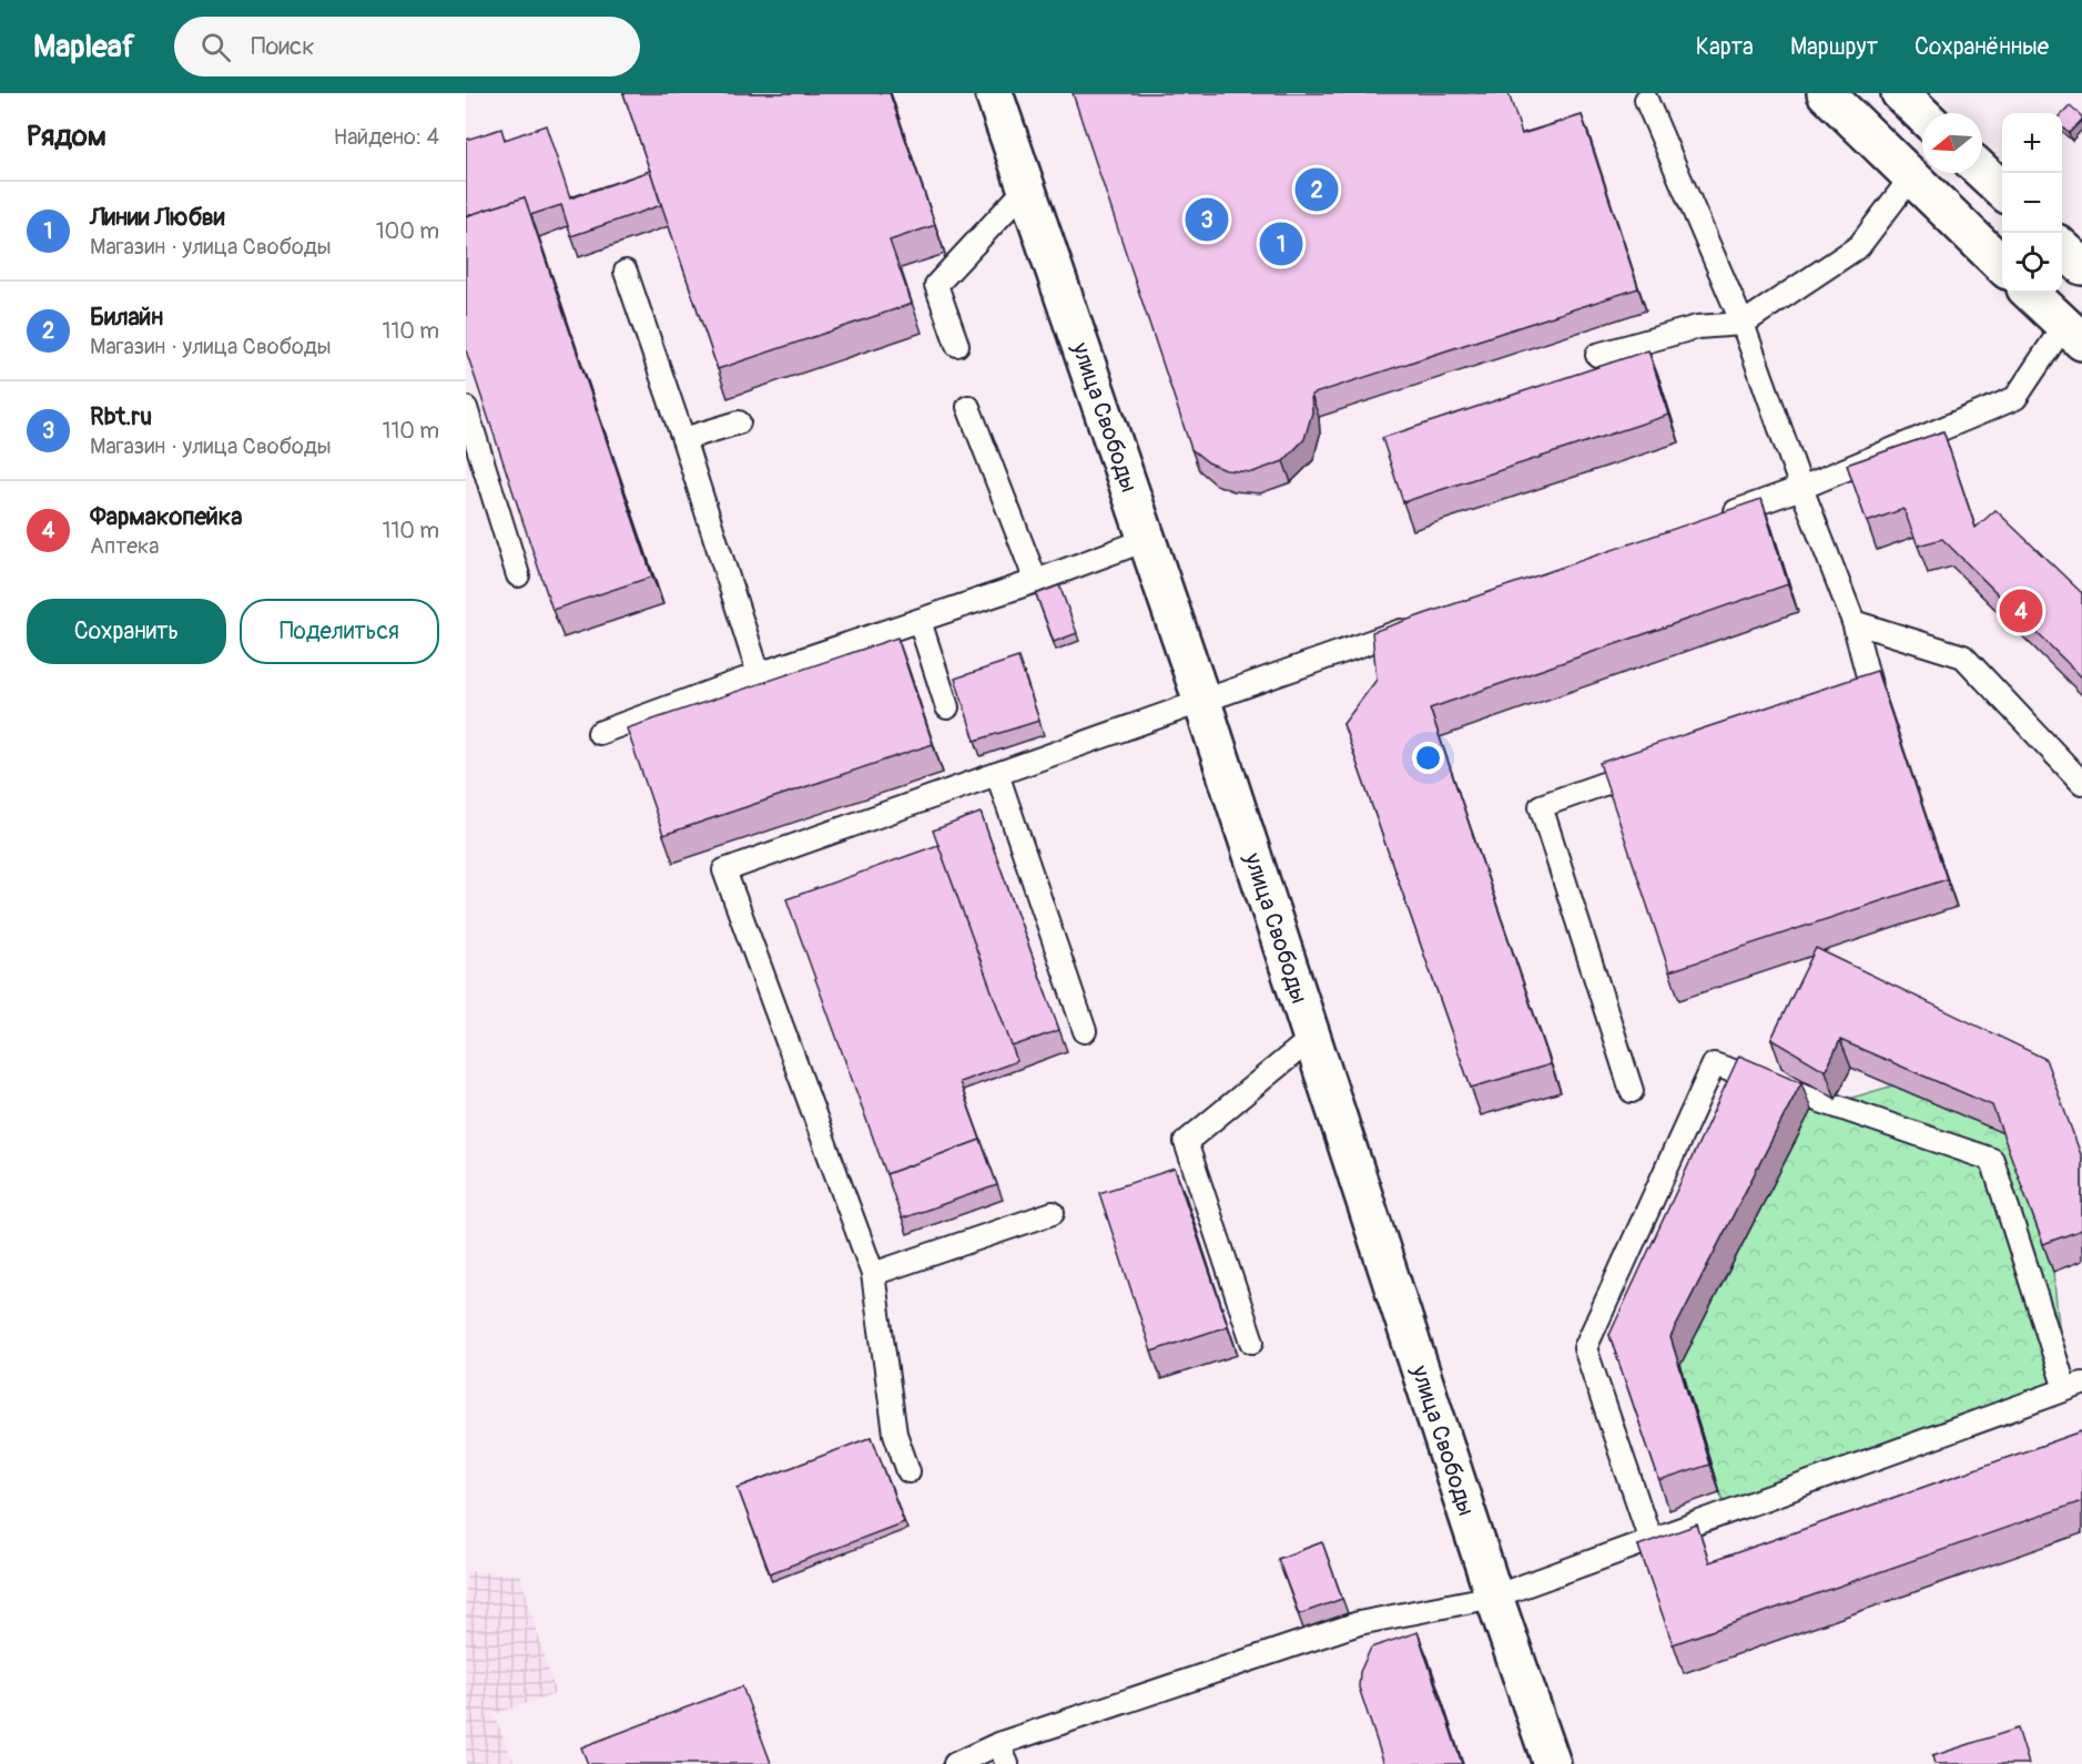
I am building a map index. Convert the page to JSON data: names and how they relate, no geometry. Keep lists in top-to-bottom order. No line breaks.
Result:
{"streets":{"street":["улица Свободы"]},"north":"left","page":{"header":"Mapleaf","search":"Поиск","nav":["Карта","Маршрут","Сохранённые"],"heading":["Рядом","Найдено: 4"],"map_buttons":["+","−"],"pins":["2","3","1","4"],"list":[{"mark":"1","name":"Линии Любви","note":"Магазин · улица Свободы","value":"100 m"},{"mark":"2","name":"Билайн","note":"Магазин · улица Свободы","value":"110 m"},{"mark":"3","name":"Rbt.ru","note":"Магазин · улица Свободы","value":"110 m"},{"mark":"4","name":"Фармакопейка","note":"Аптека","value":"110 m"}],"buttons":["Сохранить","Поделиться"]}}
